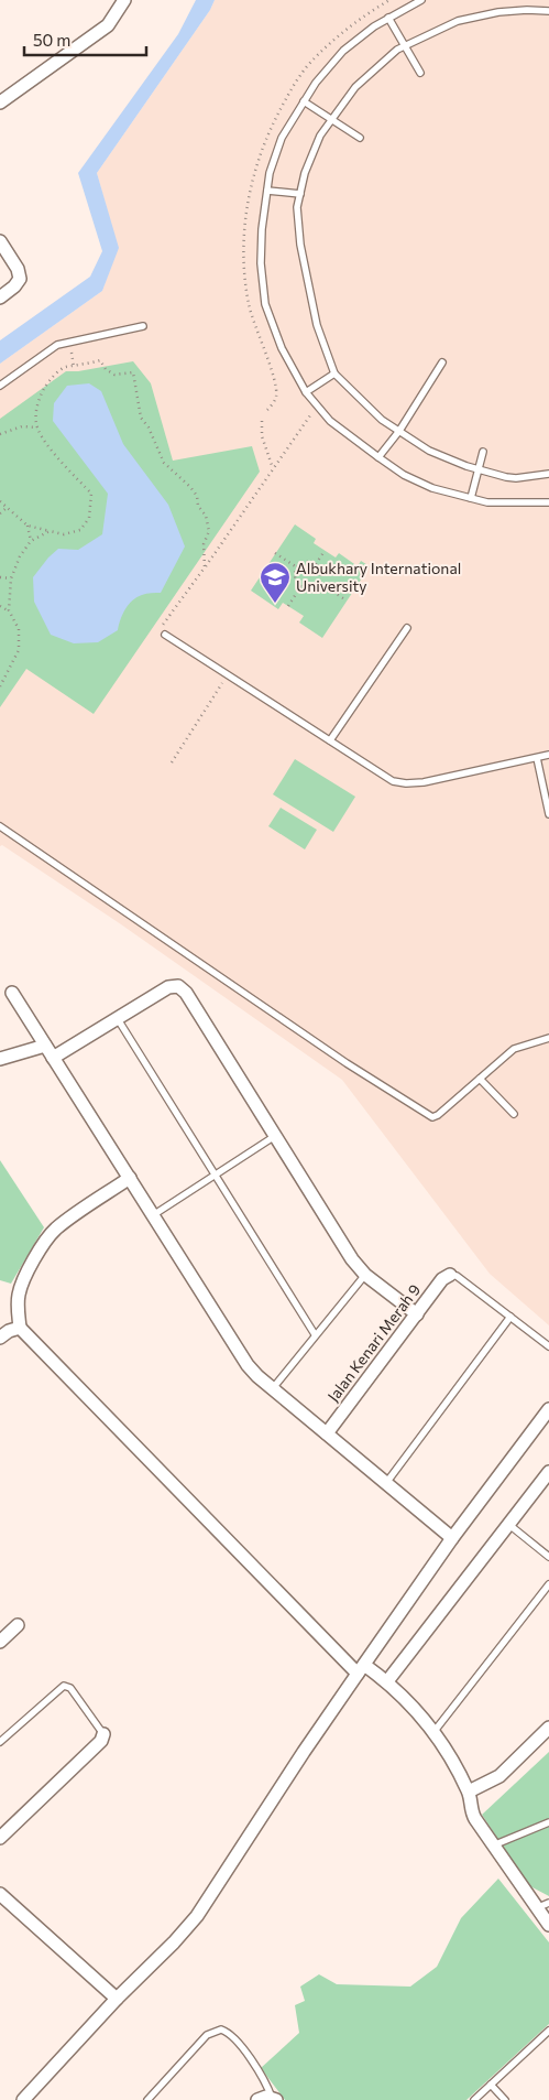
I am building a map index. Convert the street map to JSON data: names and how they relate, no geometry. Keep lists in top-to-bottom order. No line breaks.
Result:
{"streets":{"street":["Jalan Kenari Merah 9"]},"places":{"school or university":["Albukhary International University"]},"scale_bar":"50 m"}
